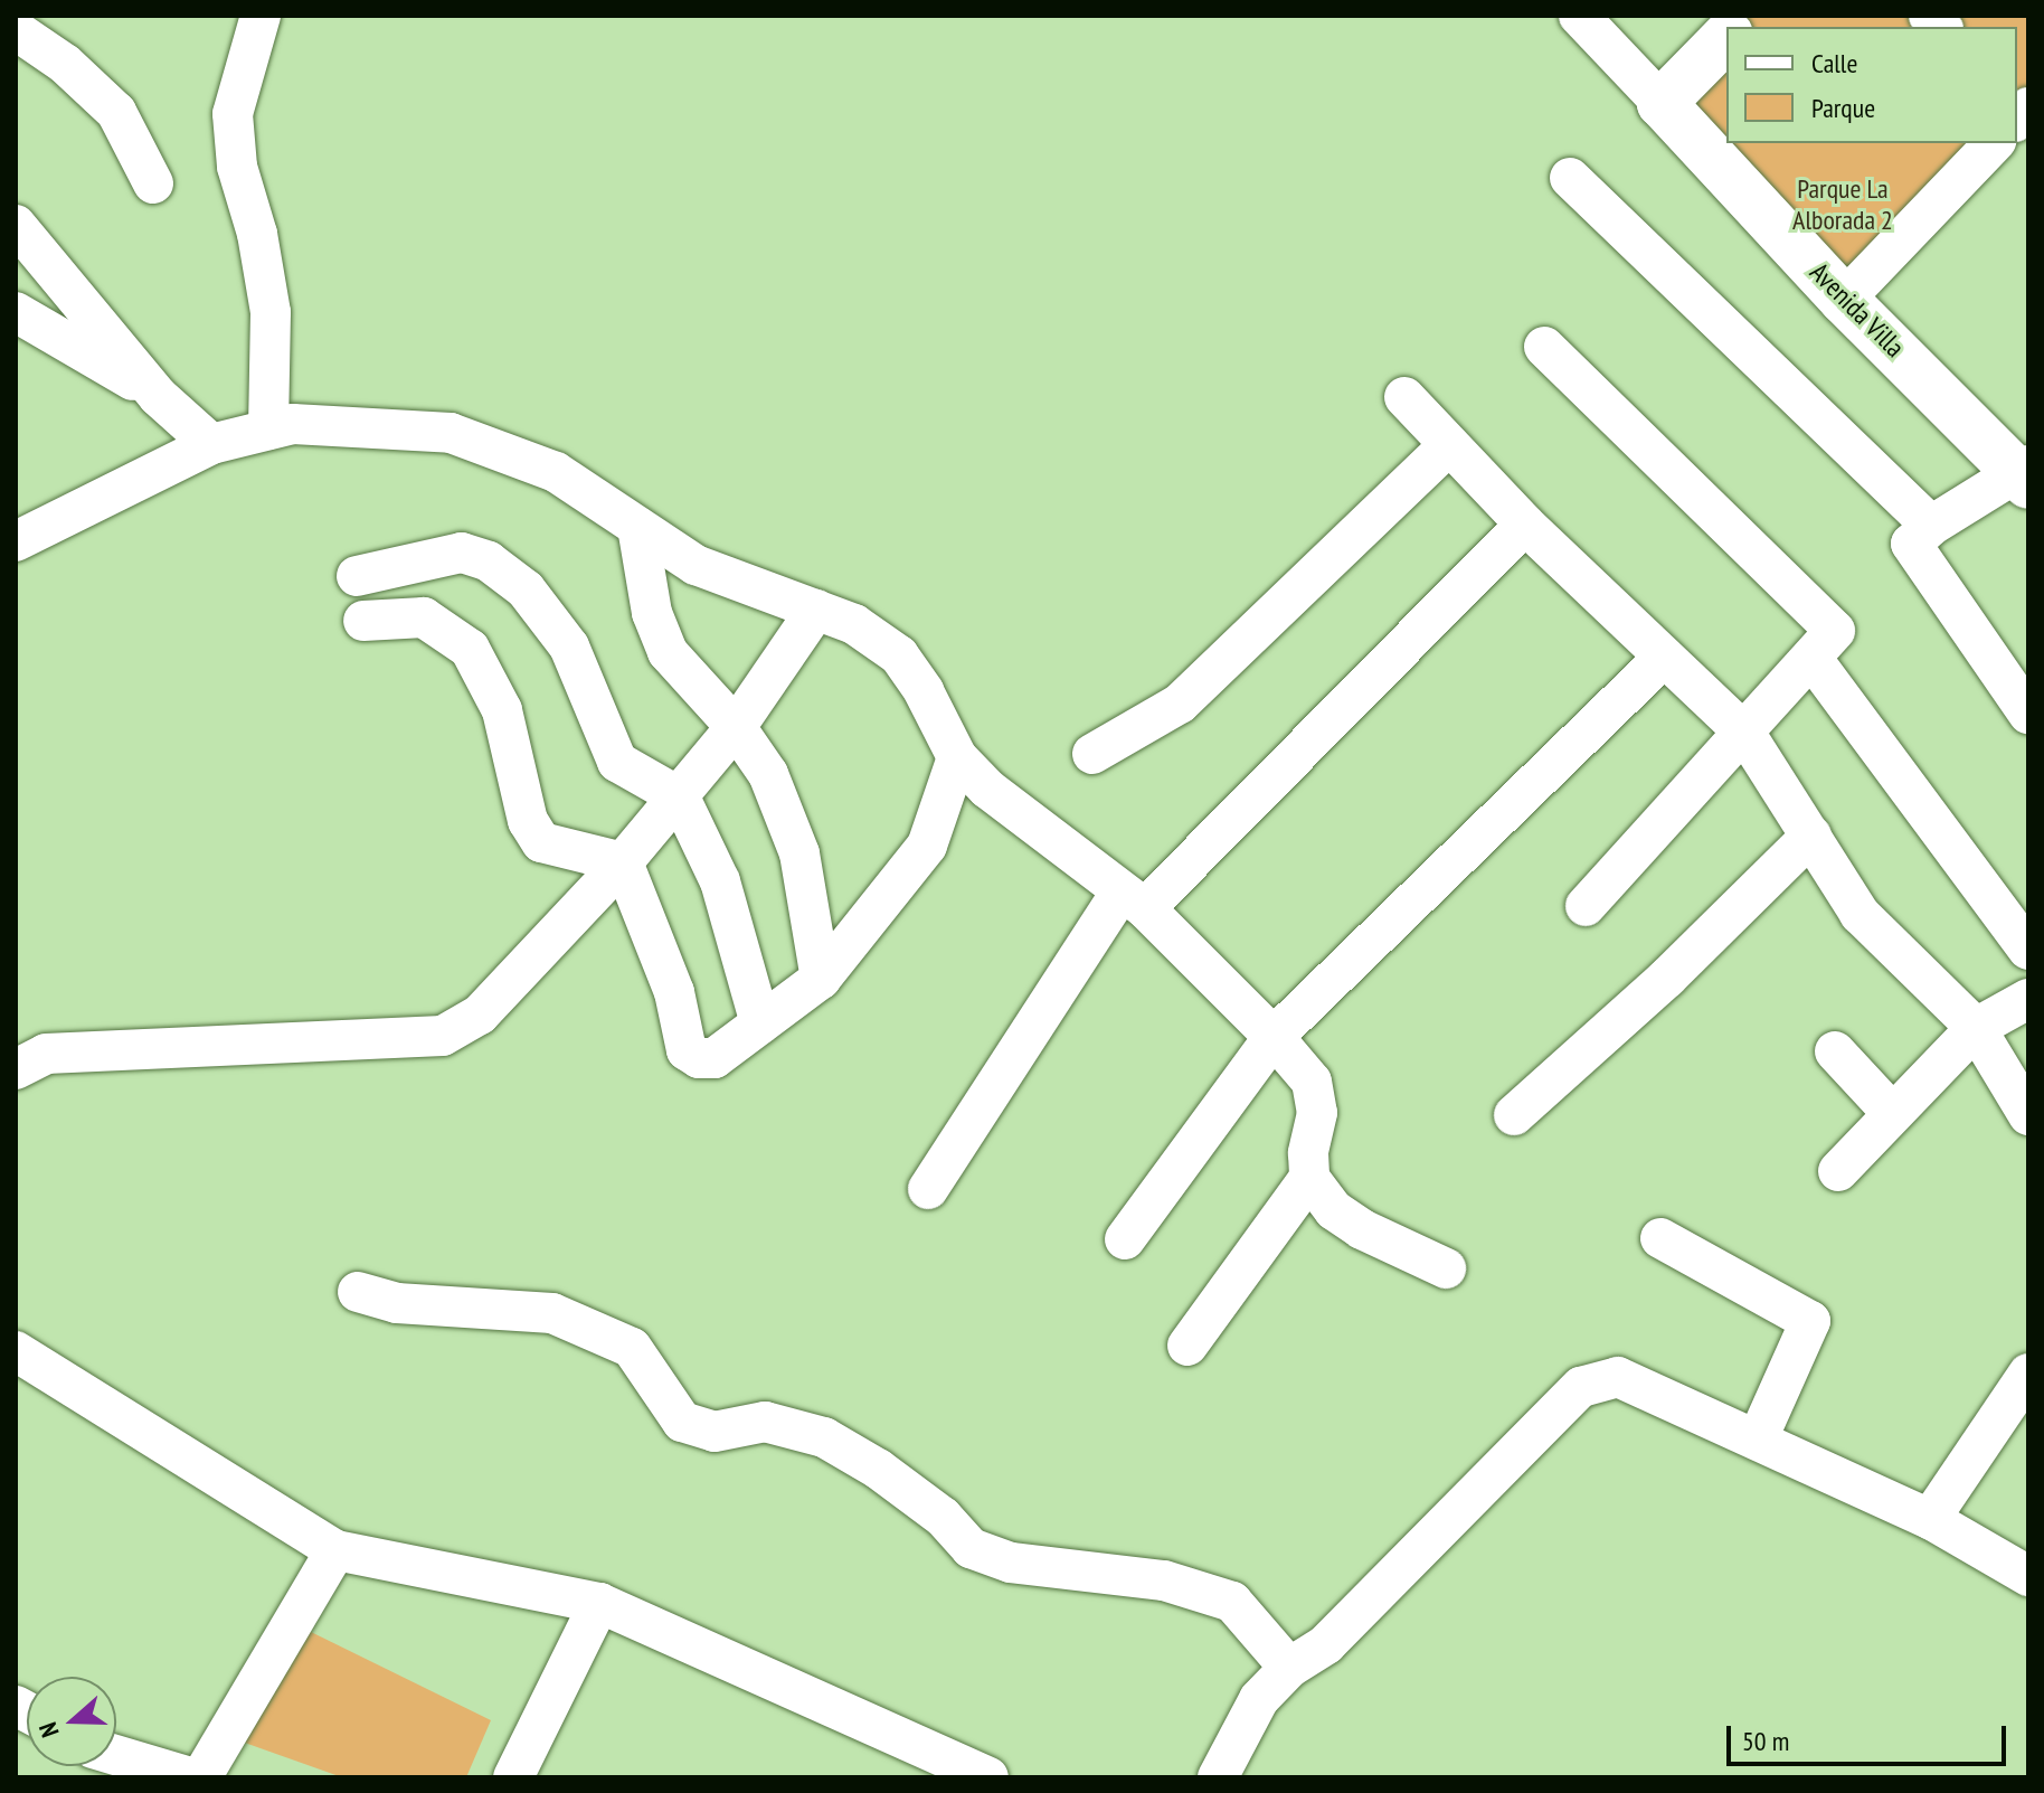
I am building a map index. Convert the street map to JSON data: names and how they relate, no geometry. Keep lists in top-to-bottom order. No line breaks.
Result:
{"streets":{"street":["Avenida Villa"]},"parks":["Parque La Alborada 2"],"legend":["Calle","Parque"],"scale_bar":"50 m","north":"left"}
